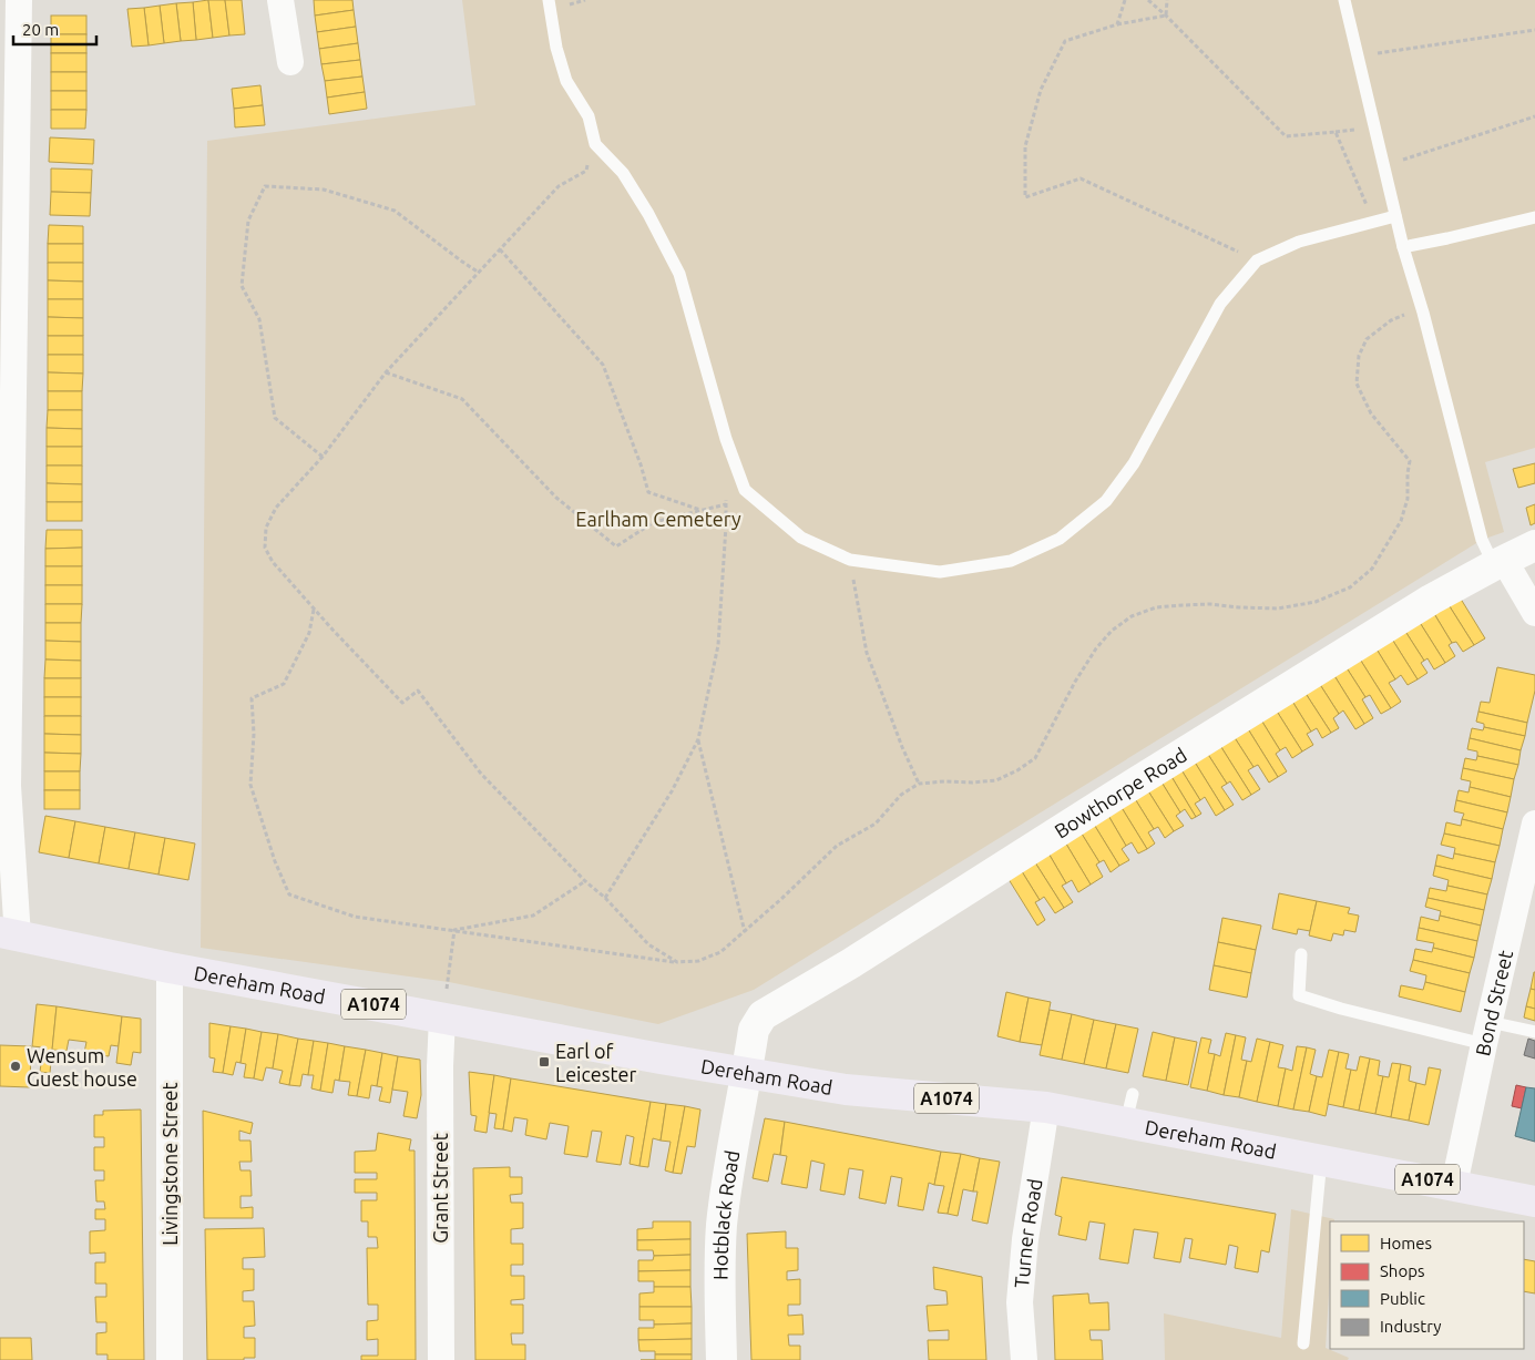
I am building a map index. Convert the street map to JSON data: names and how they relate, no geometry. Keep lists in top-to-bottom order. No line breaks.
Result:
{"streets":{"main road":["Dereham Road","A1074"],"street":["Bowthorpe Road","Bond Street","Livingstone Street","Grant Street","Hotblack Road","Turner Road"]},"crossings":[["Bowthorpe Road","Dereham Road"],["Bowthorpe Road","Hotblack Road"],["Dereham Road","Bond Street"],["Dereham Road","Livingstone Street"],["Dereham Road","Grant Street"],["Dereham Road","Hotblack Road"],["Dereham Road","Turner Road"]],"parks":["Earlham Cemetery"],"places":{"transit":["Earl of Leicester"],"other":["Wensum Guest house"]},"legend":["Homes","Shops","Public","Industry"],"scale_bar":"20 m"}
